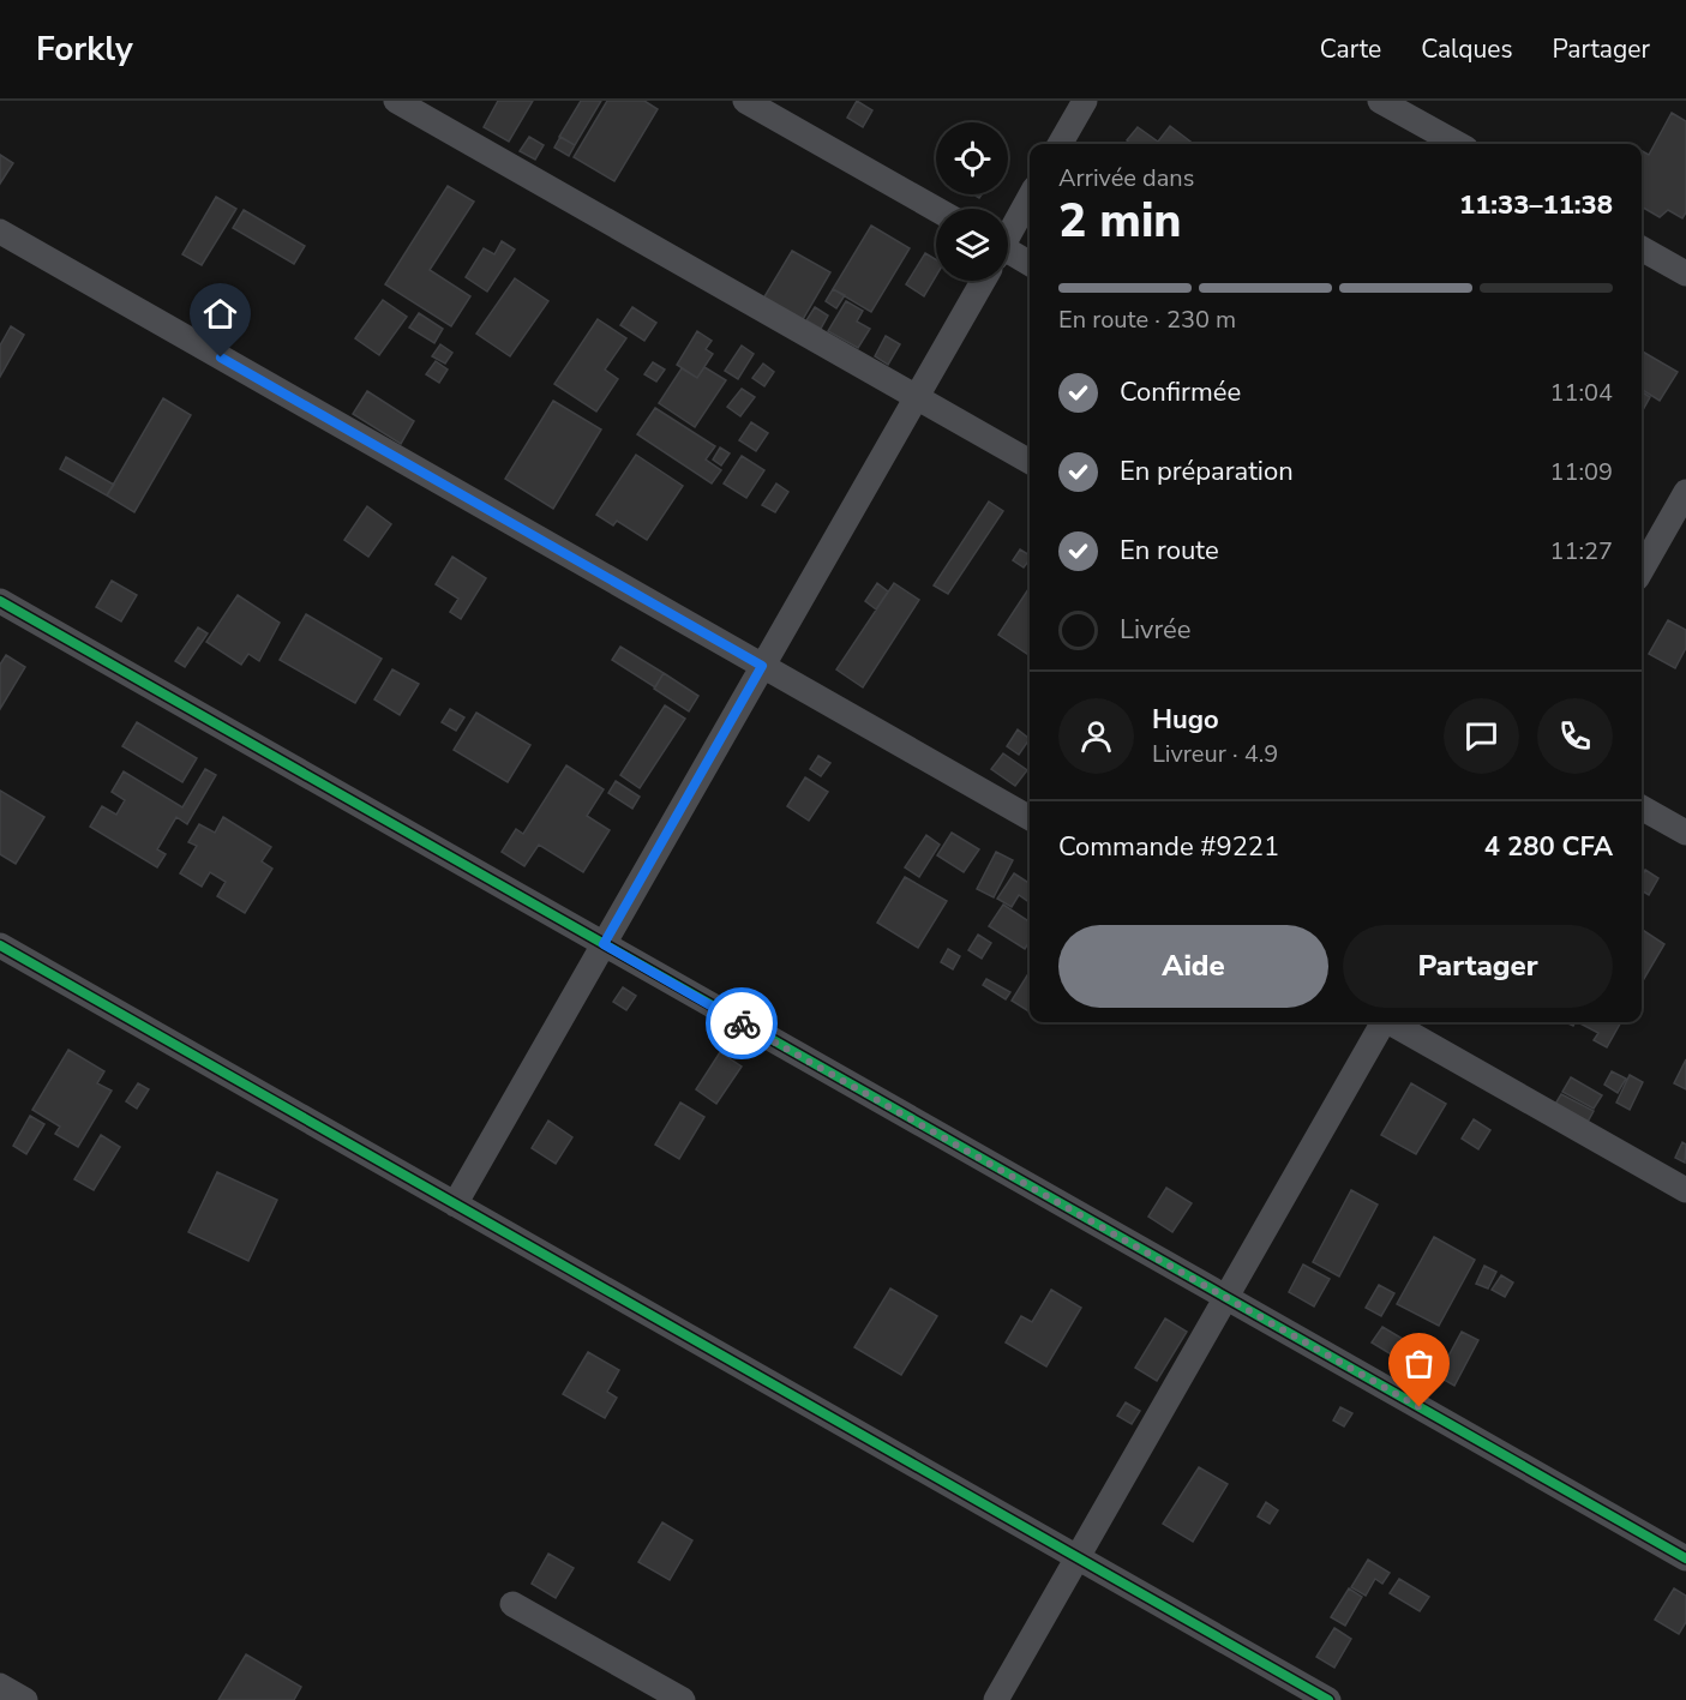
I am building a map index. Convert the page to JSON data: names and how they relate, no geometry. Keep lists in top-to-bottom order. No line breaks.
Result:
{"page":{"header":"Forkly","nav":["Carte","Calques","Partager"],"heading":["2 min","Arrivée dans","11:33–11:38"],"panel":["Hugo","Livreur · 4.9","Commande #9221","4 280 CFA"],"bar":"En route · 230 m","list":[["Confirmée","11:04"],["En préparation","11:09"],["En route","11:27"],"Livrée"],"buttons":["Aide","Partager"]}}
